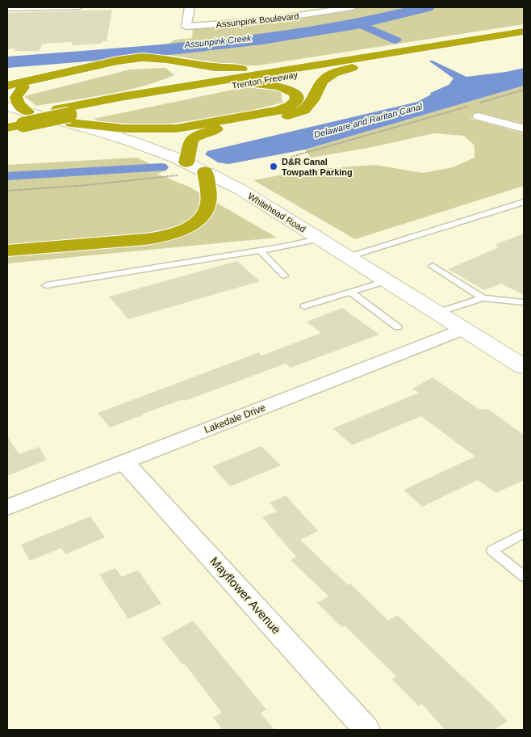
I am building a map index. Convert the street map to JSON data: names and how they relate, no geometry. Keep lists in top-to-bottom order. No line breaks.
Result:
{"streets":{"highway":["Trenton Freeway"],"main road":["Whitehead Road"],"street":["Assunpink Boulevard","Lakedale Drive","Mayflower Avenue"]},"crossings":[["Trenton Freeway","Whitehead Road"],["Whitehead Road","Lakedale Drive"],["Lakedale Drive","Mayflower Avenue"]],"water":["Assunpink Creek","Delaware and Raritan Canal"],"places":["D&R Canal Towpath Parking"]}
